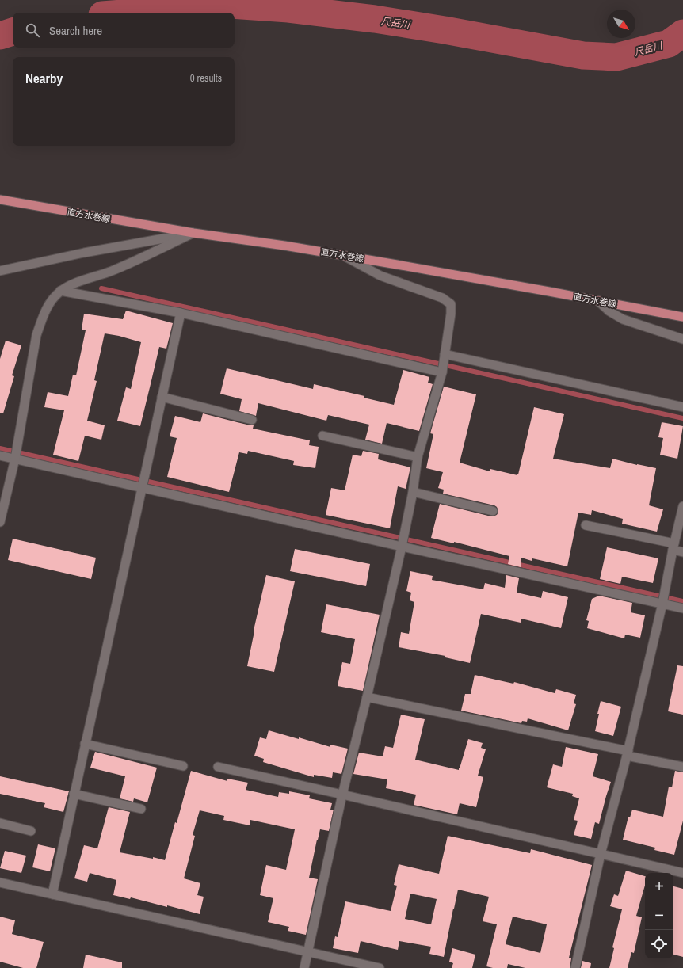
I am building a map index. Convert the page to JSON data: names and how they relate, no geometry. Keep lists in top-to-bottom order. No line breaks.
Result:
{"streets":{"main road":["直方水巻線"]},"water":["尺岳川"],"north":"bottom right","page":{"search":"Search here","heading":["Nearby","0 results"],"map_buttons":["+","−"]}}
